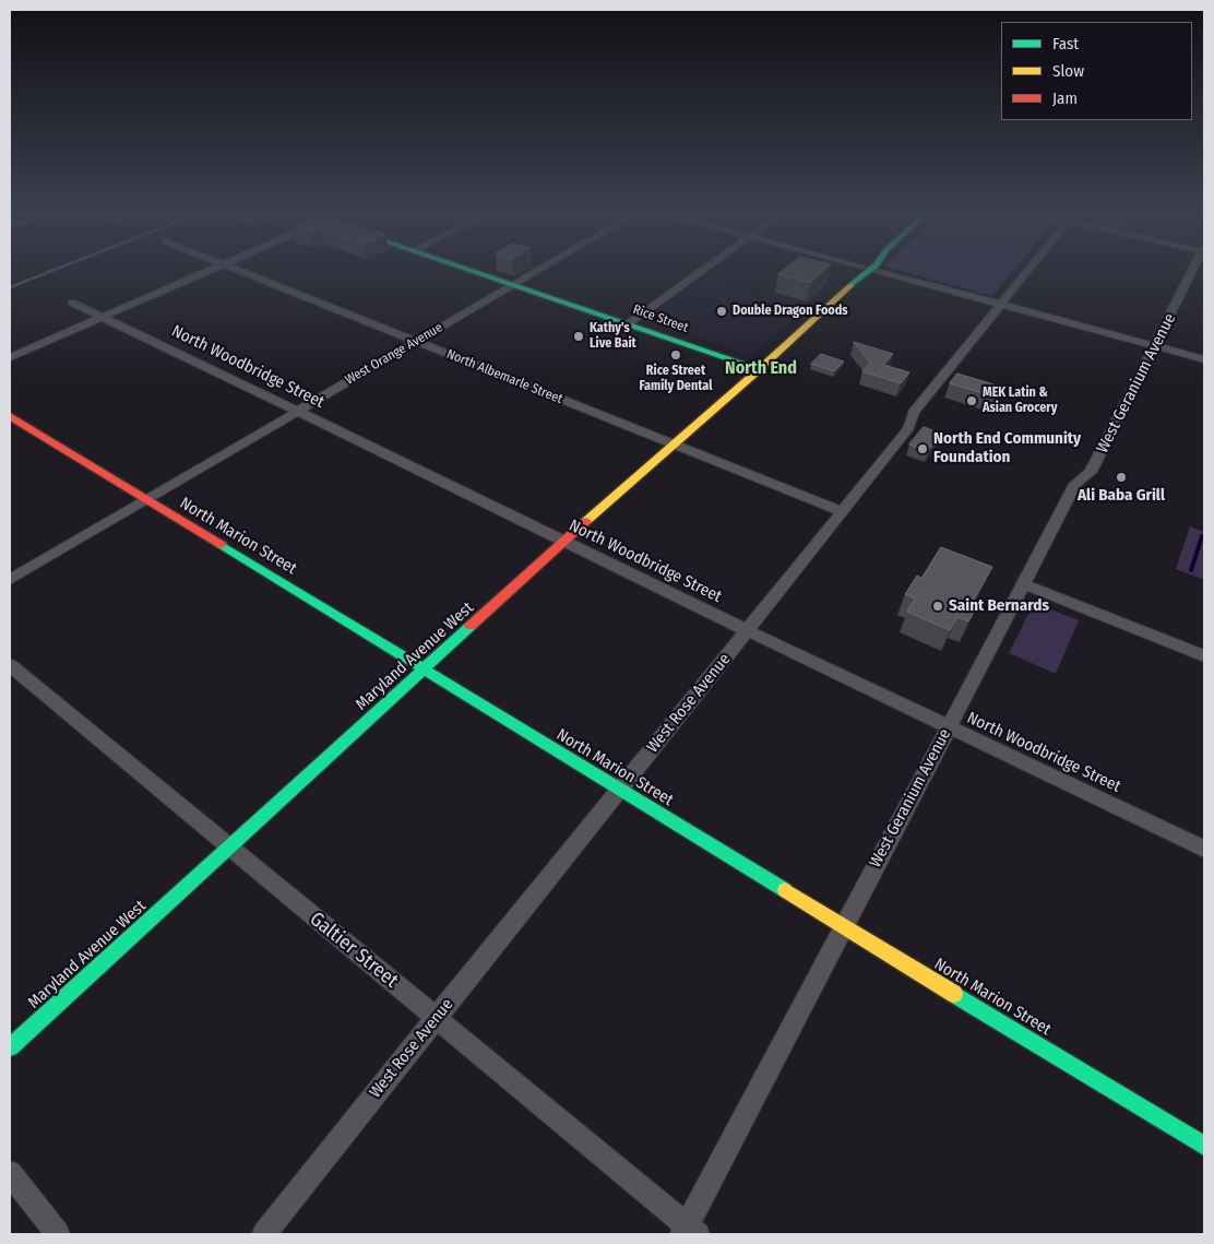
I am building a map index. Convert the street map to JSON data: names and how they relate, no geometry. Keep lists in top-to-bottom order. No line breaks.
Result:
{"streets":{"main road":["Rice Street","North Marion Street","Maryland Avenue West"],"street":["West Orange Avenue","North Woodbridge Street","North Albemarle Street","West Geranium Avenue","West Rose Avenue","Galtier Street"]},"crossings":[["Rice Street","West Orange Avenue"],["Rice Street","Maryland Avenue West"],["West Orange Avenue","North Woodbridge Street"],["West Orange Avenue","North Albemarle Street"],["West Orange Avenue","North Marion Street"],["North Woodbridge Street","West Geranium Avenue"],["North Woodbridge Street","Maryland Avenue West"],["North Woodbridge Street","West Rose Avenue"],["North Albemarle Street","Maryland Avenue West"],["North Albemarle Street","West Rose Avenue"],["West Geranium Avenue","North Marion Street"],["West Geranium Avenue","Galtier Street"],["North Marion Street","Maryland Avenue West"],["North Marion Street","West Rose Avenue"],["Maryland Avenue West","Galtier Street"],["West Rose Avenue","Galtier Street"]],"districts":["North End"],"places":["Double Dragon Foods","Kathy's Live Bait","Rice Street Family Dental","MEK Latin & Asian Grocery","North End Community Foundation","Ali Baba Grill","Saint Bernards"],"legend":["Fast","Slow","Jam"]}
